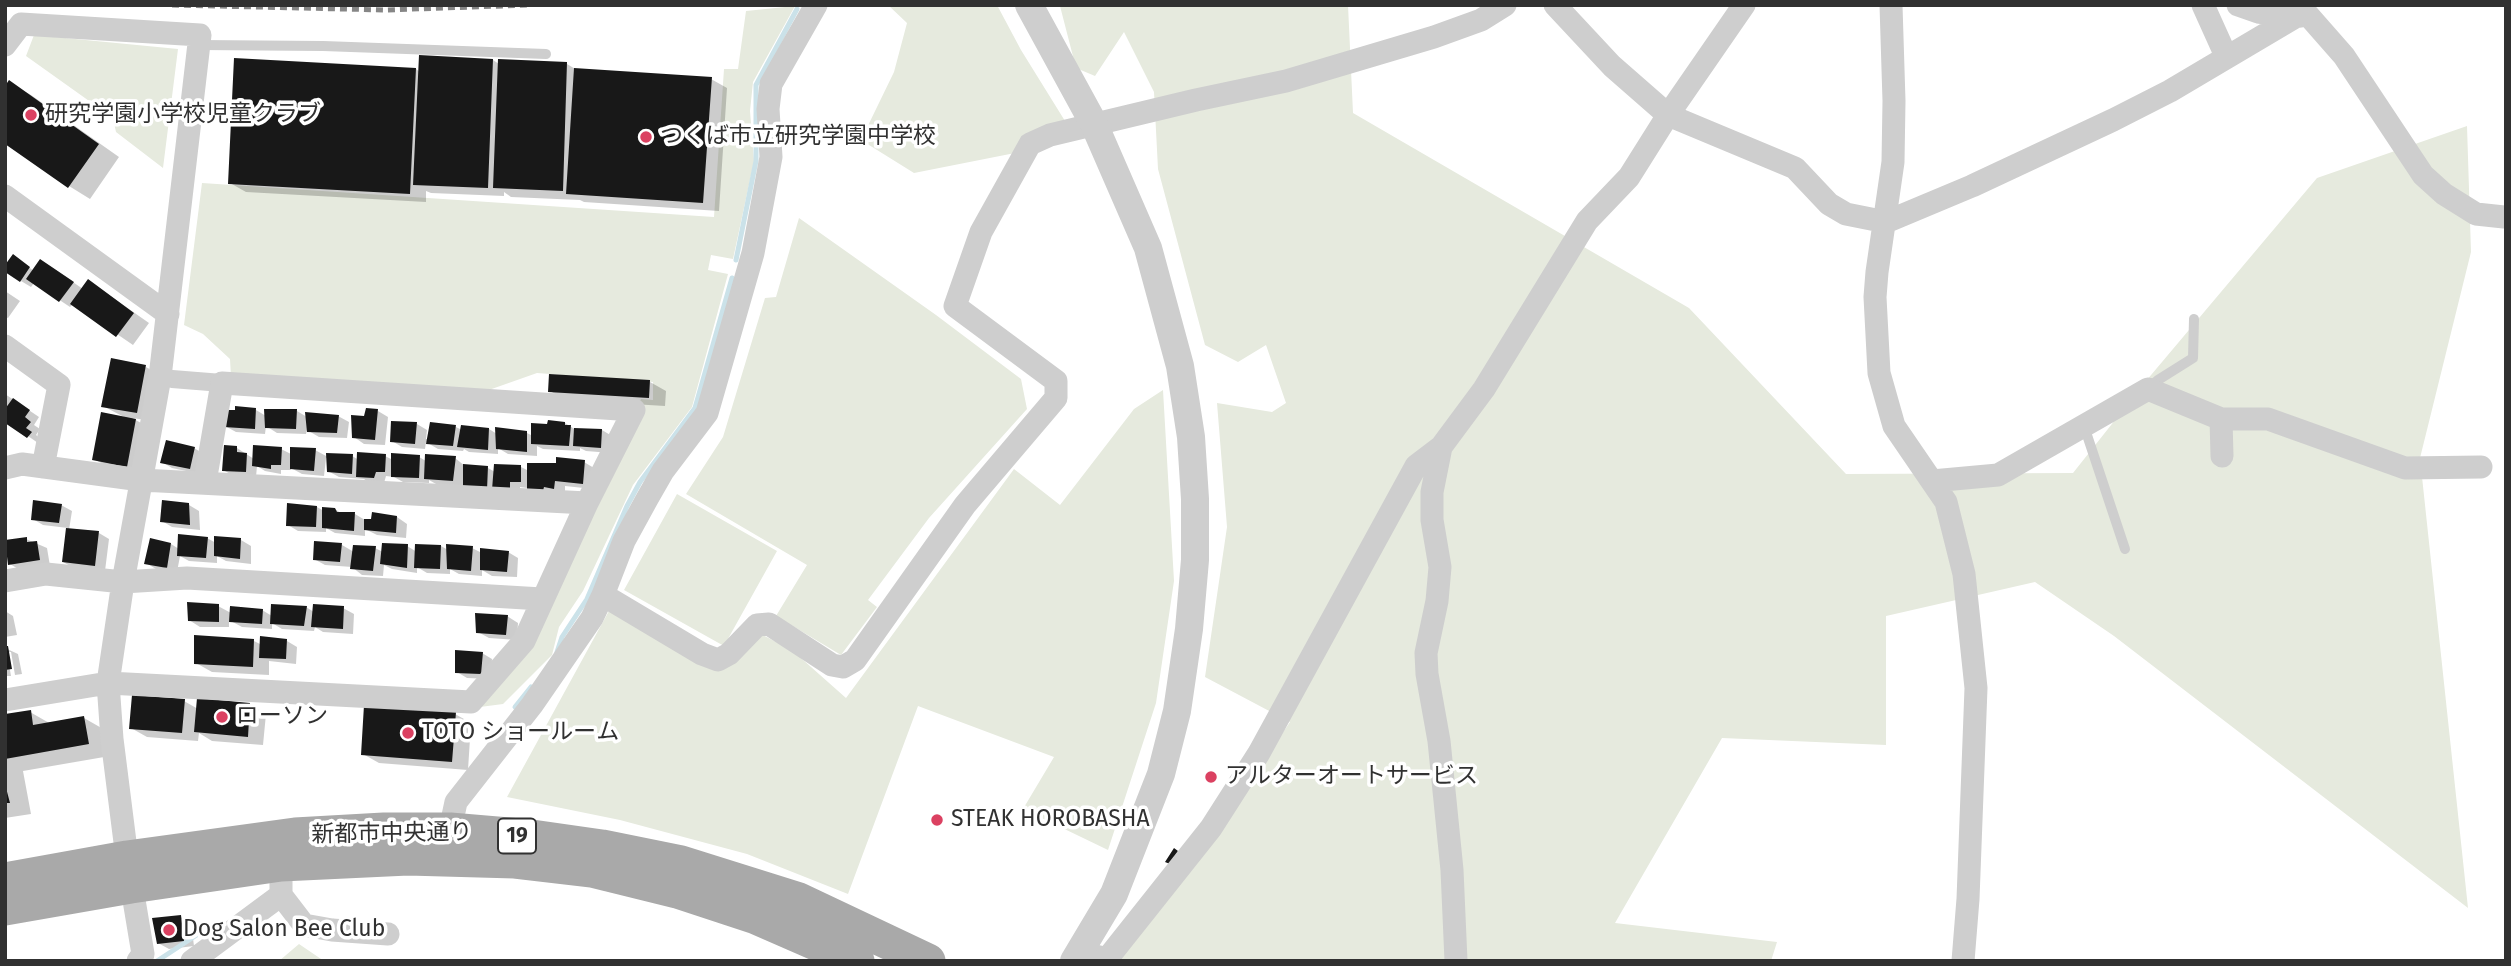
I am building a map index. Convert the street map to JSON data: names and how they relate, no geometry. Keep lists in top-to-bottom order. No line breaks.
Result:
{"streets":{"main road":["新都市中央通り","19"]},"places":["研究学園小学校児童クラブ","つくば市立研究学園中学校","ローソン","TOTO ショールーム","アルターオートサービス","STEAK HOROBASHA","Dog Salon Bee Club"]}
